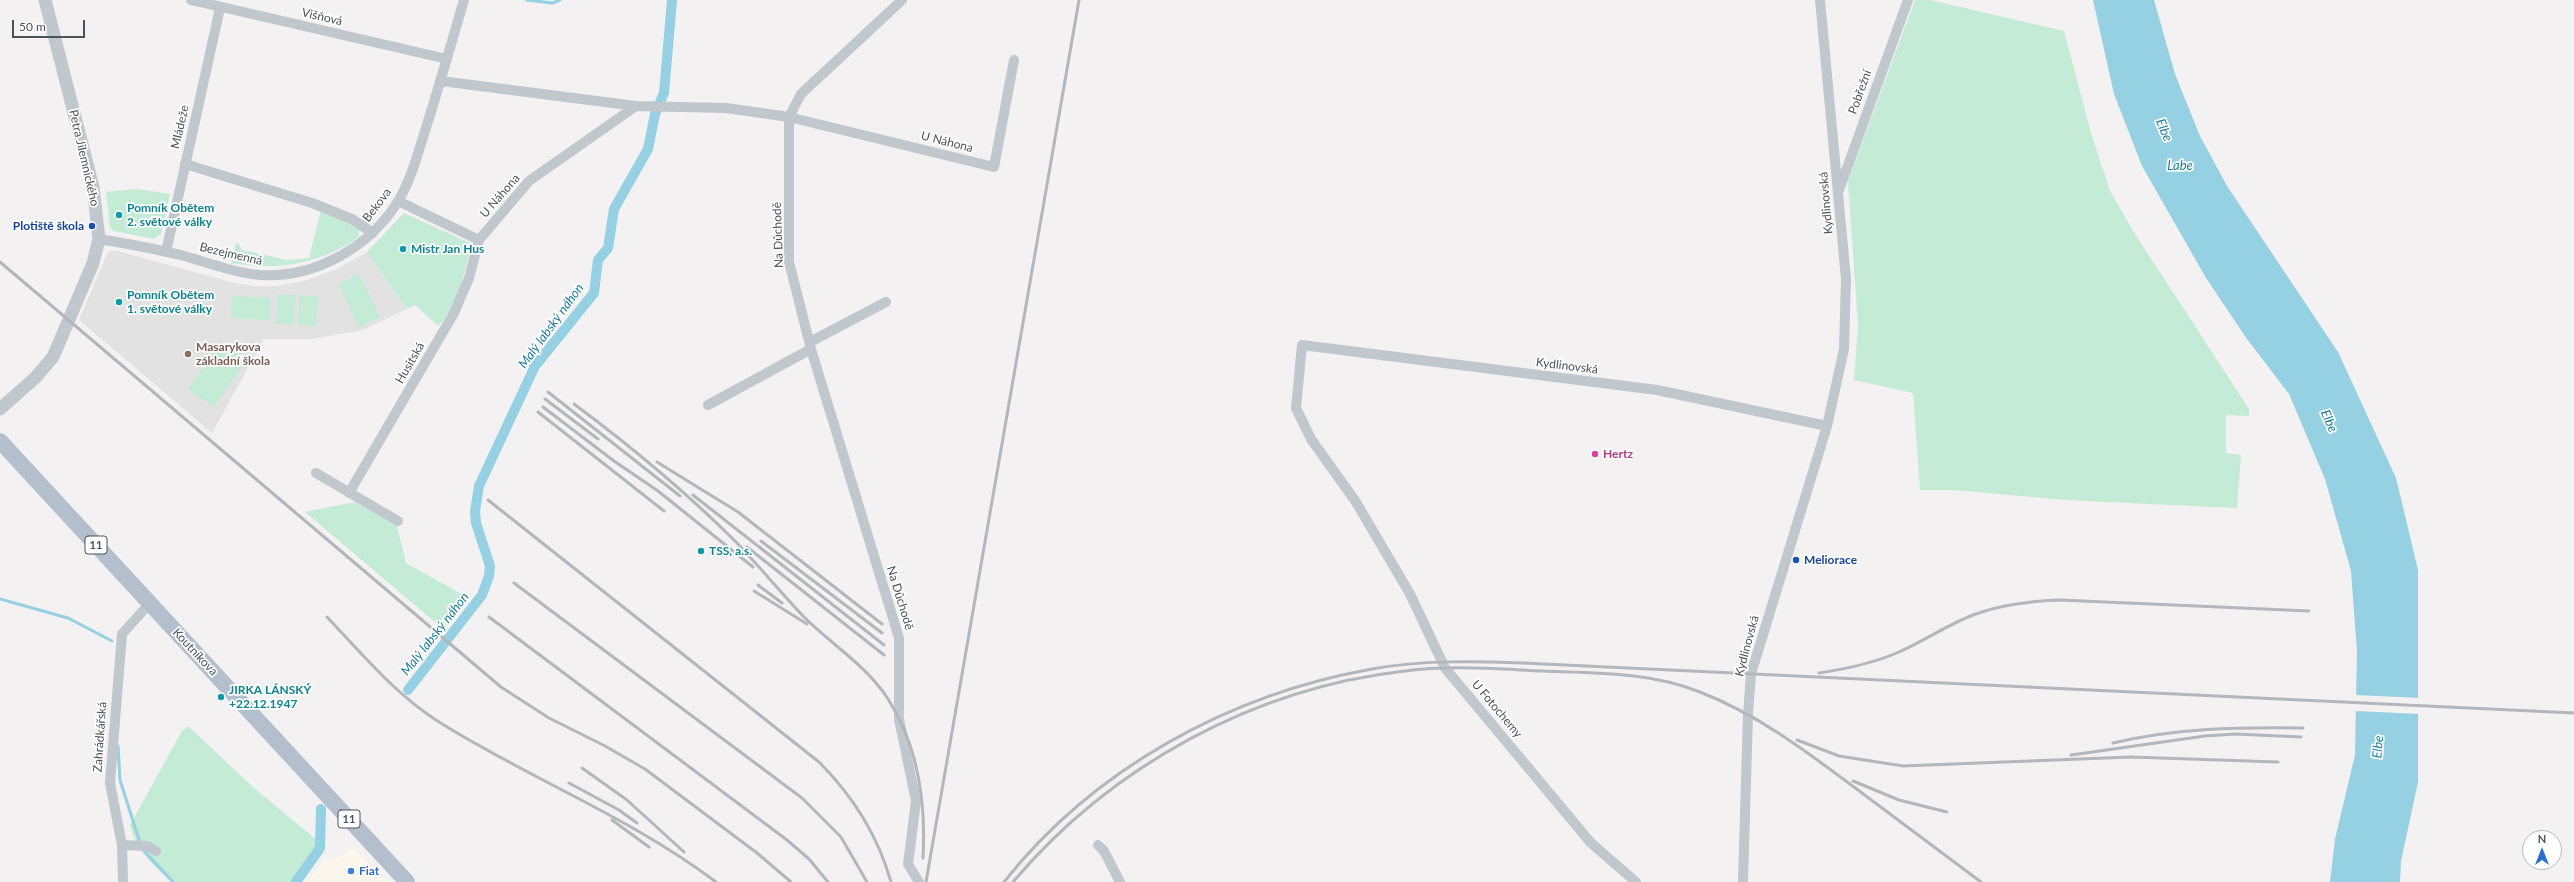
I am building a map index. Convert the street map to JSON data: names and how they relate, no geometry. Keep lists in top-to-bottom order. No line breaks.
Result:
{"streets":{"main road":["11","Koutníkova"],"street":["Višňová","Pobřežní","Mládeže","U Náhona","Petra Jilemnického","Kydlinovská","Bekova","Na Důchodě","Bezejmenná","Husitská","U Fotochemy","Zahrádkářská"]},"crossings":[["Višňová","Mládeže"],["Višňová","Bekova"],["Pobřežní","Kydlinovská"],["Mládeže","Bekova"],["Mládeže","Bezejmenná"],["U Náhona","Bekova"],["U Náhona","Na Důchodě"],["U Náhona","Husitská"],["Petra Jilemnického","Bezejmenná"],["Kydlinovská","U Fotochemy"],["Bekova","Bezejmenná"],["Koutníkova","Zahrádkářská"]],"water":["Elbe","Labe","Malý labský náhon"],"places":["Pomník Obětem 2. světové války","Plotiště škola","Mistr Jan Hus","Pomník Obětem 1. světové války","Masarykova základní škola","Hertz","TSS, a.s.","Meliorace","JIRKA LÁNSKÝ +22.12.1947","Fiat"],"scale_bar":"50 m","north":"top"}
